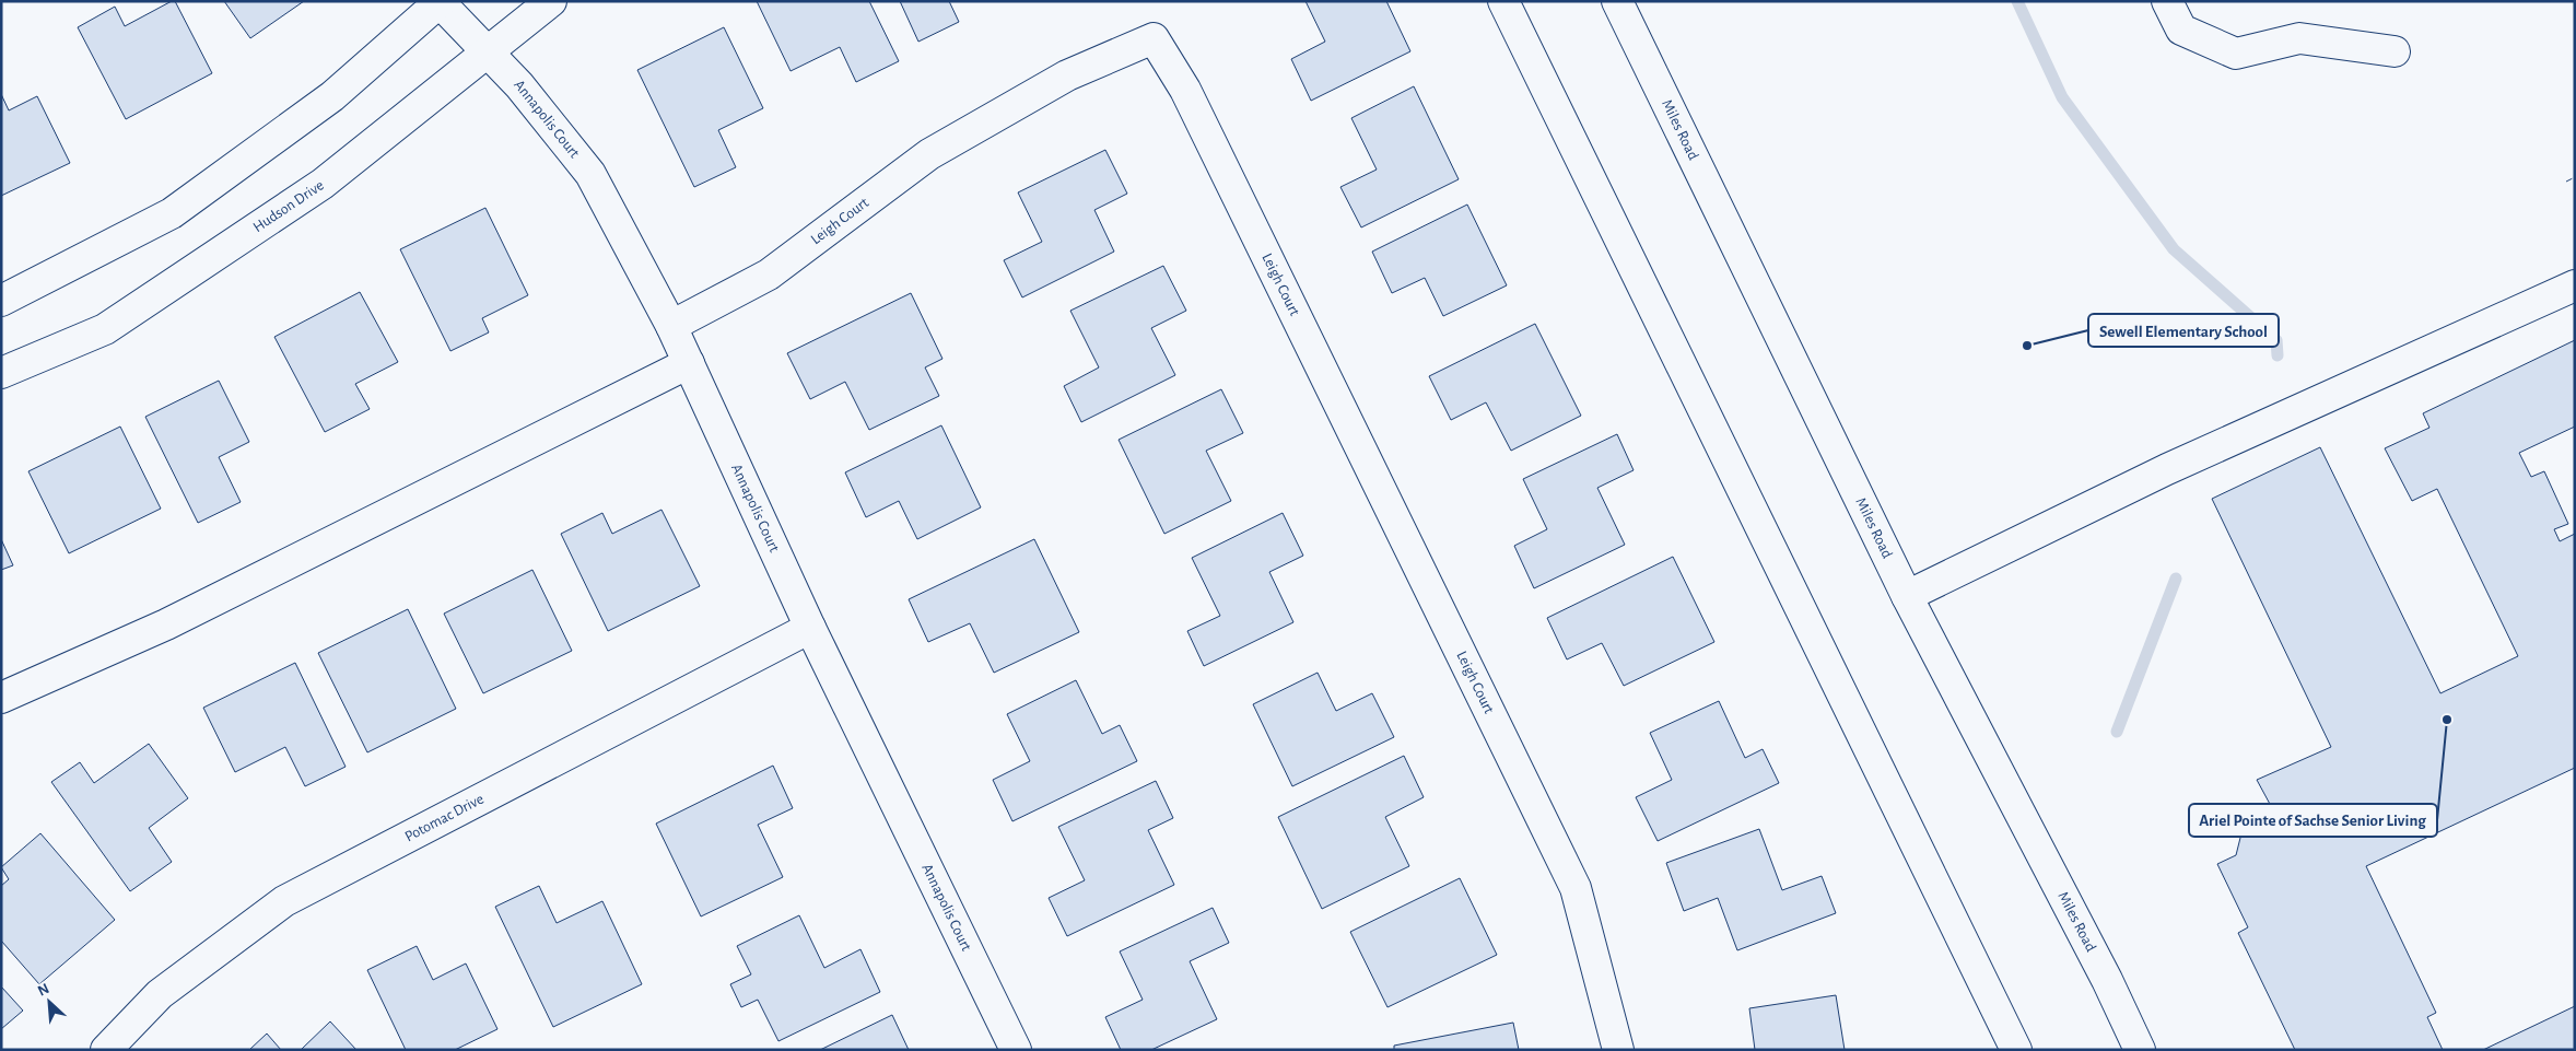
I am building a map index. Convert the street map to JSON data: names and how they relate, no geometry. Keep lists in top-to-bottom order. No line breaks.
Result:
{"streets":{"street":["Annapolis Court","Miles Road","Hudson Drive","Leigh Court","Potomac Drive"]},"crossings":[["Annapolis Court","Hudson Drive"],["Annapolis Court","Leigh Court"],["Annapolis Court","Potomac Drive"]],"places":["Sewell Elementary School","Ariel Pointe of Sachse Senior Living"],"north":"top left"}
